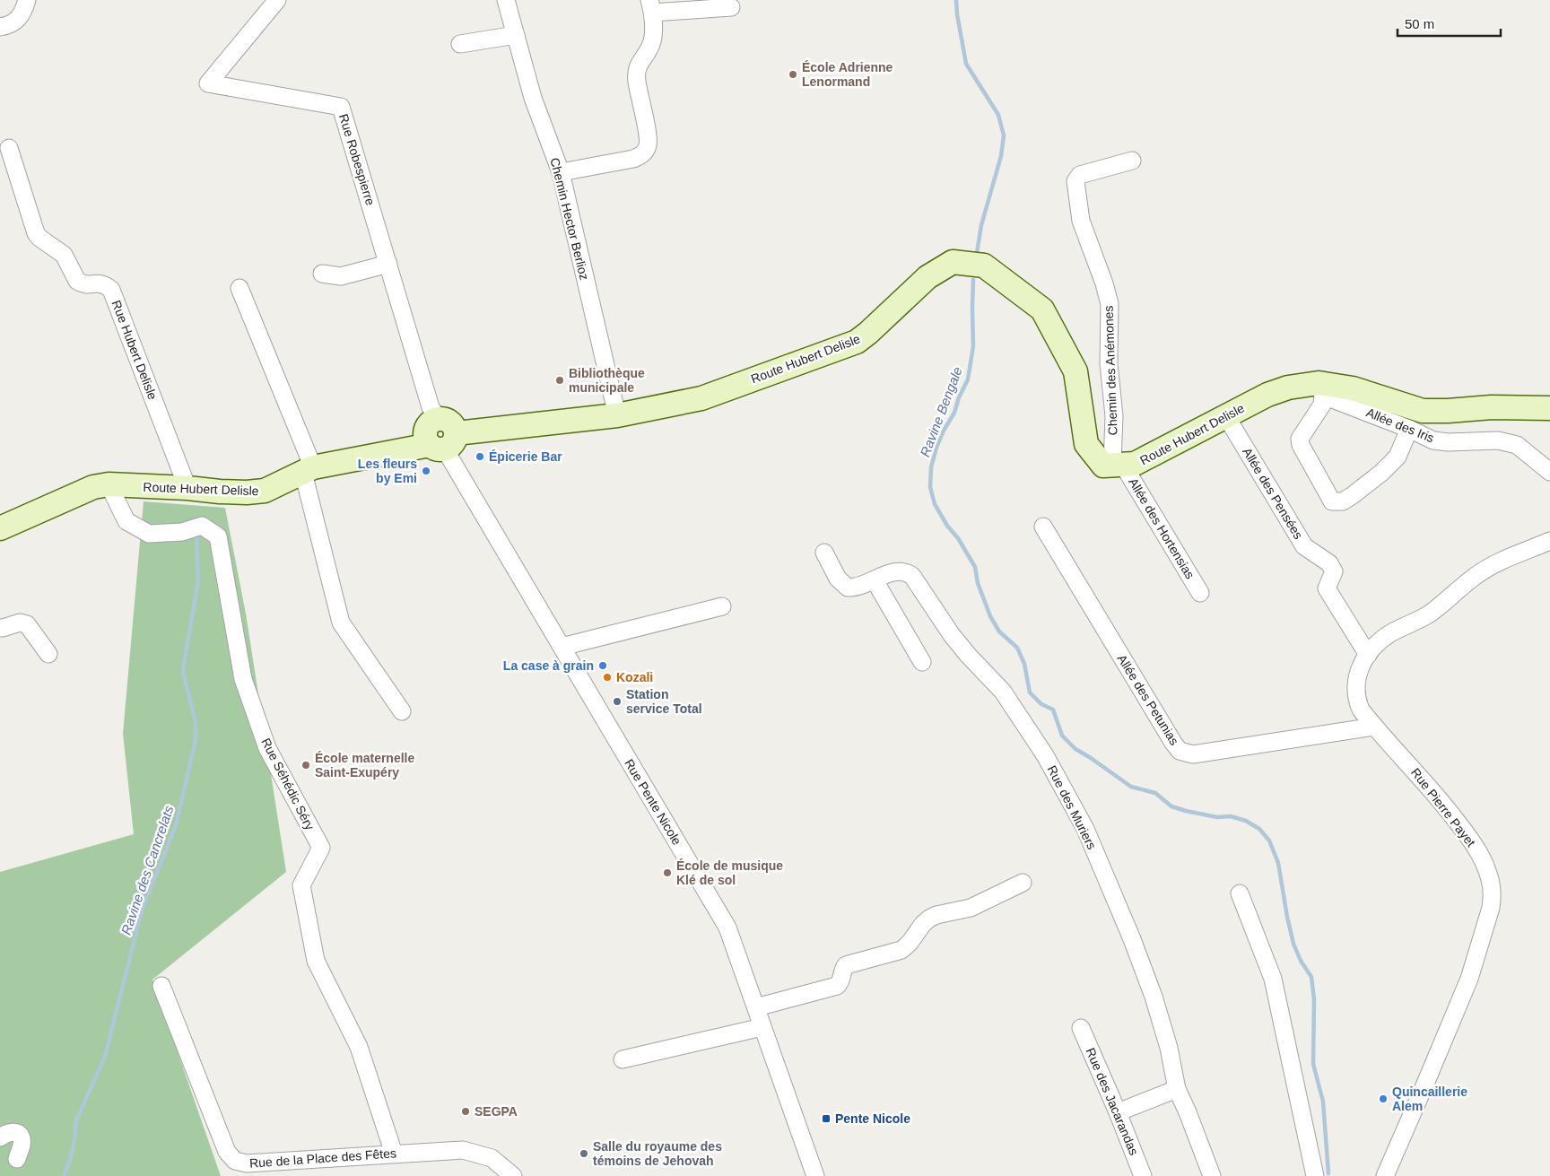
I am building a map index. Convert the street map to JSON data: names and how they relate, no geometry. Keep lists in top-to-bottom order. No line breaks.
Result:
{"streets":{"main road":["Route Hubert Delisle"],"street":["Rue Robespierre","Chemin Hector Berlioz","Rue Hubert Delisle","Chemin des Anémones","Allée des Iris","Allée des Pensées","Allée des Hortensias","Allée des Petunias","Rue Séhédic Séry","Rue Pente Nicole","Rue des Muriers","Rue Pierre Payet","Rue des Jacarandas","Rue de la Place des Fêtes"]},"crossings":[["Rue Robespierre","Route Hubert Delisle"],["Rue Robespierre","Rue Pente Nicole"],["Chemin Hector Berlioz","Route Hubert Delisle"],["Rue Hubert Delisle","Route Hubert Delisle"],["Route Hubert Delisle","Chemin des Anémones"],["Route Hubert Delisle","Allée des Iris"],["Route Hubert Delisle","Allée des Pensées"],["Route Hubert Delisle","Allée des Hortensias"],["Route Hubert Delisle","Rue Séhédic Séry"],["Route Hubert Delisle","Rue Pente Nicole"],["Chemin des Anémones","Allée des Hortensias"],["Allée des Pensées","Rue Pierre Payet"],["Allée des Petunias","Rue Pierre Payet"],["Rue Séhédic Séry","Rue de la Place des Fêtes"]],"water":["Ravine Bengale","Ravine des Cancrelats"],"places":{"other":["École Adrienne Lenormand","Bibliothèque municipale","Épicerie Bar","Les fleurs by Emi","La case à grain","Kozali","Station service Total","École maternelle Saint-Exupéry","École de musique Klé de sol","Quincaillerie Alem","SEGPA","Salle du royaume des témoins de Jehovah"],"transit":["Pente Nicole"]},"scale_bar":"50 m"}
